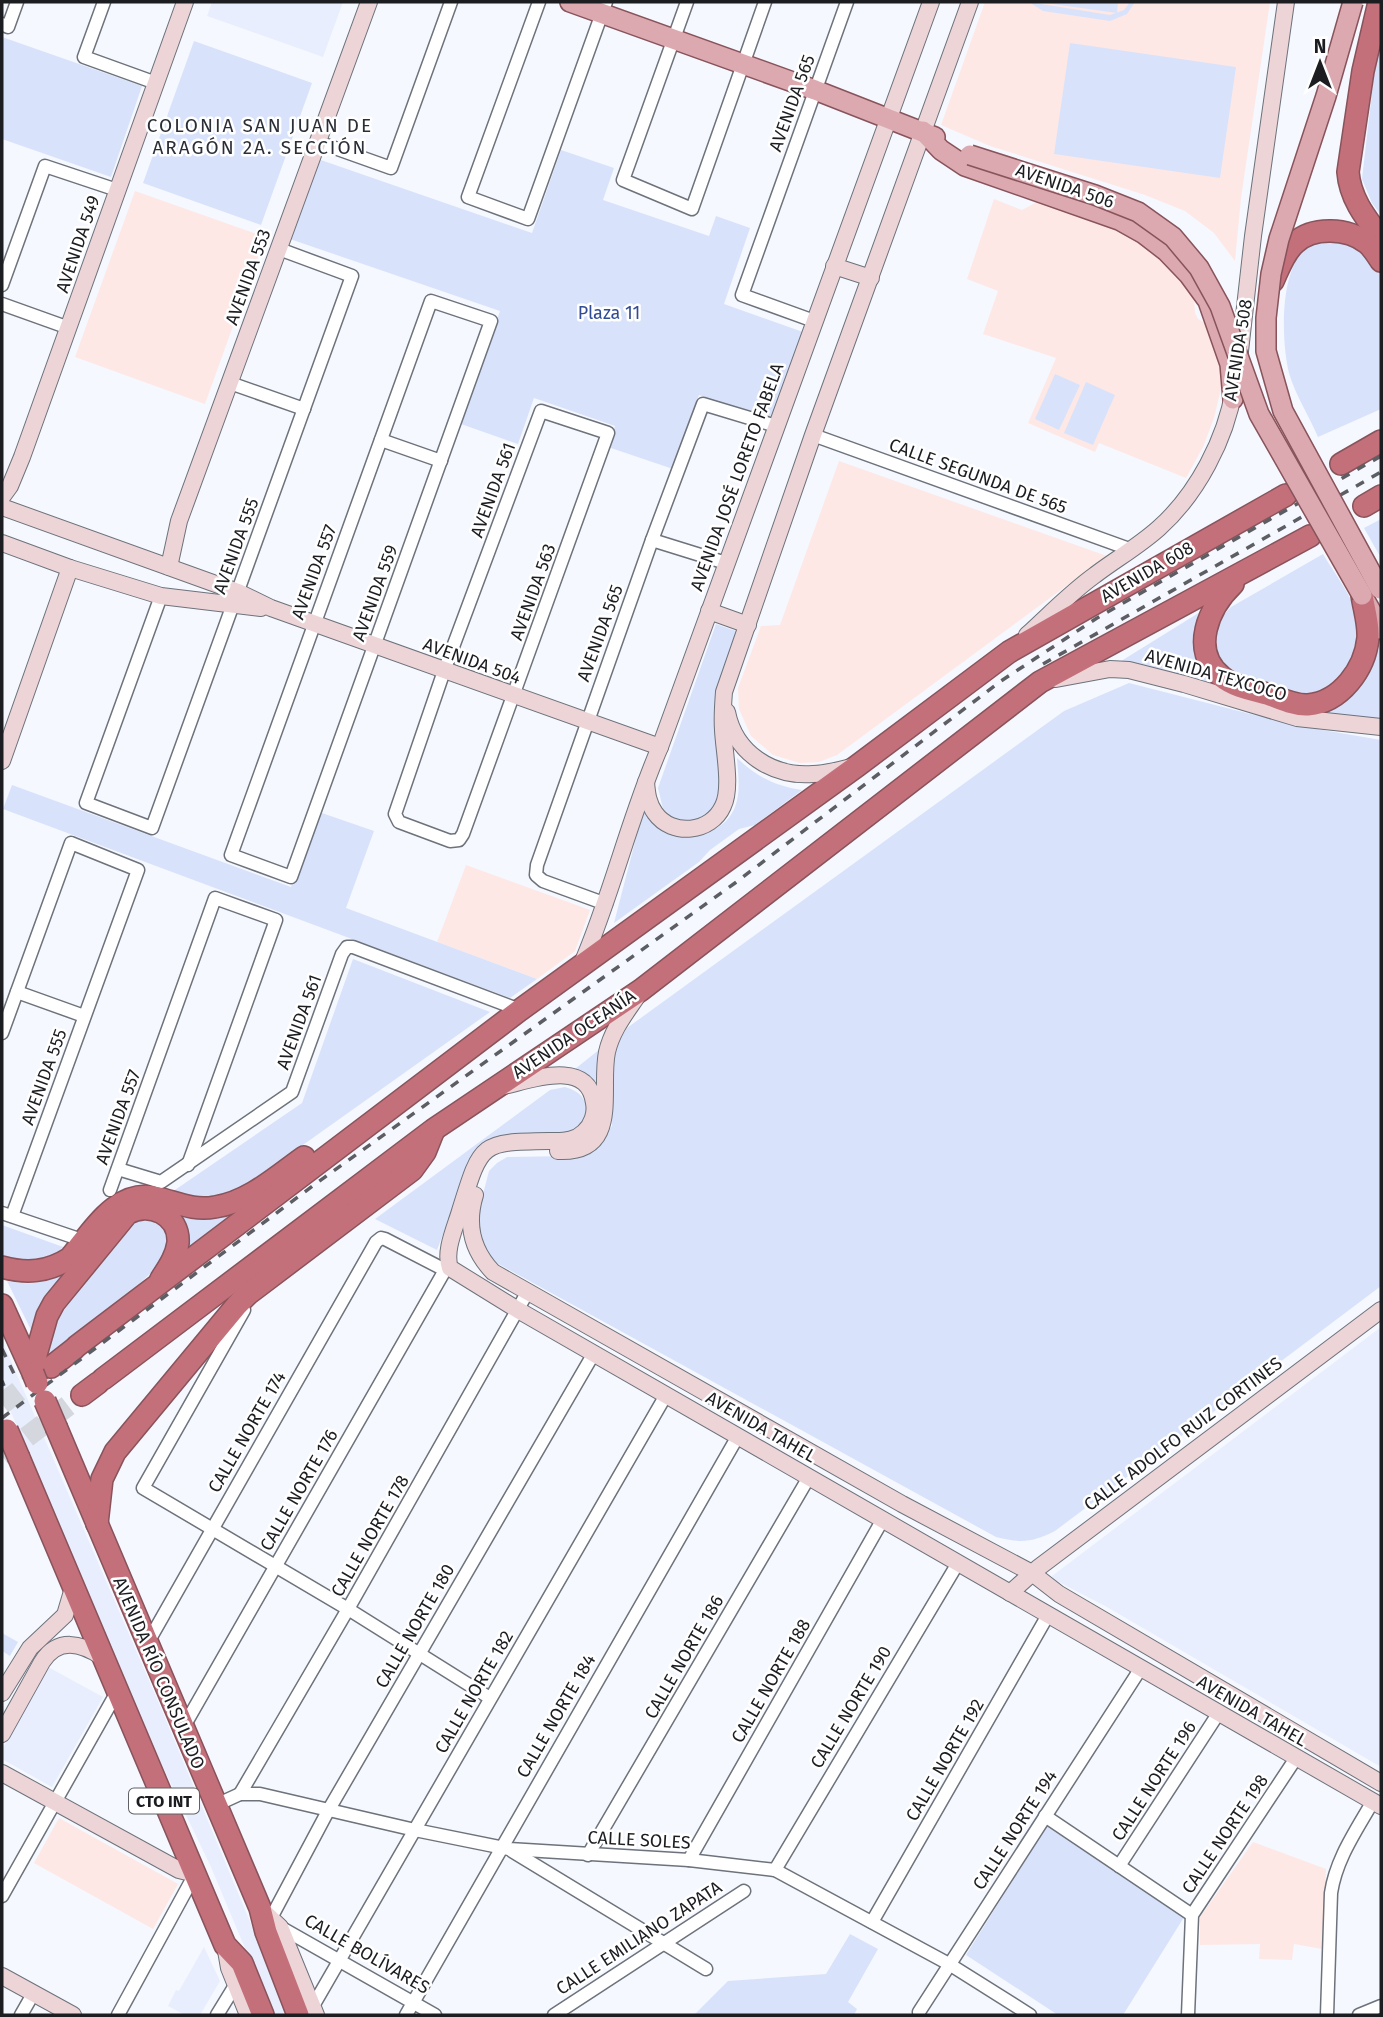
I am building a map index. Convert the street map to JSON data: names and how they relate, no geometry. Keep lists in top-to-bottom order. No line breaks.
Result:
{"streets":{"highway":["AVENIDA 608","AVENIDA OCEANÍA","AVENIDA RÍO CONSULADO","CTO INT"],"main road":["AVENIDA 506","AVENIDA 508"],"street":["AVENIDA 565","AVENIDA 549","AVENIDA 553","CALLE SEGUNDA DE 565","AVENIDA JOSÉ LORETO FABELA","AVENIDA 561","AVENIDA 555","AVENIDA 557","AVENIDA 563","AVENIDA 559","AVENIDA 504","AVENIDA TEXCOCO","AVENIDA TAHEL","CALLE NORTE 174","CALLE ADOLFO RUIZ CORTINES","CALLE NORTE 176","CALLE NORTE 178","CALLE NORTE 180","CALLE NORTE 186","CALLE NORTE 188","CALLE NORTE 182","CALLE NORTE 190","CALLE NORTE 184","CALLE NORTE 192","CALLE NORTE 196","CALLE NORTE 194","CALLE NORTE 198","CALLE SOLES","CALLE EMILIANO ZAPATA","CALLE BOLÍVARES"]},"crossings":[["AVENIDA 565","AVENIDA 506"],["AVENIDA 565","AVENIDA JOSÉ LORETO FABELA"],["AVENIDA 565","AVENIDA 504"],["AVENIDA 506","AVENIDA 508"],["AVENIDA 506","AVENIDA JOSÉ LORETO FABELA"],["AVENIDA 553","AVENIDA 555"],["AVENIDA 553","AVENIDA 504"],["AVENIDA 508","CALLE SEGUNDA DE 565"],["AVENIDA 508","AVENIDA 608"],["AVENIDA JOSÉ LORETO FABELA","AVENIDA 504"],["AVENIDA 561","AVENIDA 557"],["AVENIDA 561","AVENIDA 563"],["AVENIDA 561","AVENIDA 504"],["AVENIDA 555","AVENIDA 504"],["AVENIDA 557","AVENIDA 559"],["AVENIDA 557","AVENIDA 504"],["AVENIDA 563","AVENIDA 504"],["AVENIDA 559","AVENIDA 504"],["AVENIDA TEXCOCO","AVENIDA OCEANÍA"],["AVENIDA OCEANÍA","AVENIDA TAHEL"],["AVENIDA TAHEL","CALLE NORTE 174"],["AVENIDA TAHEL","CALLE ADOLFO RUIZ CORTINES"],["AVENIDA TAHEL","CALLE NORTE 176"],["AVENIDA TAHEL","CALLE NORTE 178"],["AVENIDA TAHEL","CALLE NORTE 180"],["AVENIDA TAHEL","CALLE NORTE 186"],["AVENIDA TAHEL","CALLE NORTE 188"],["AVENIDA TAHEL","CALLE NORTE 182"],["AVENIDA TAHEL","CALLE NORTE 190"],["AVENIDA TAHEL","CALLE NORTE 184"],["AVENIDA TAHEL","CALLE NORTE 192"],["AVENIDA TAHEL","CALLE NORTE 196"],["AVENIDA TAHEL","CALLE NORTE 194"],["AVENIDA TAHEL","CALLE NORTE 198"],["CALLE NORTE 174","AVENIDA RÍO CONSULADO"],["CALLE NORTE 176","AVENIDA RÍO CONSULADO"],["CALLE NORTE 178","CALLE SOLES"],["CALLE NORTE 180","AVENIDA RÍO CONSULADO"],["CALLE NORTE 180","CTO INT"],["CALLE NORTE 180","CALLE SOLES"],["CALLE NORTE 180","CALLE BOLÍVARES"],["CALLE NORTE 186","CALLE SOLES"],["AVENIDA RÍO CONSULADO","CTO INT"],["AVENIDA RÍO CONSULADO","CALLE BOLÍVARES"],["CALLE NORTE 188","CALLE SOLES"],["CALLE NORTE 182","CTO INT"],["CALLE NORTE 182","CALLE SOLES"],["CALLE NORTE 182","CALLE BOLÍVARES"],["CALLE NORTE 190","CALLE SOLES"],["CALLE NORTE 184","CALLE SOLES"],["CALLE NORTE 184","CALLE BOLÍVARES"],["CALLE NORTE 192","CALLE SOLES"],["CTO INT","CALLE BOLÍVARES"],["CALLE NORTE 194","CALLE SOLES"]],"districts":["COLONIA SAN JUAN DE ARAGÓN 2A. SECCIÓN"],"parks":["Plaza 11"],"north":"top"}
